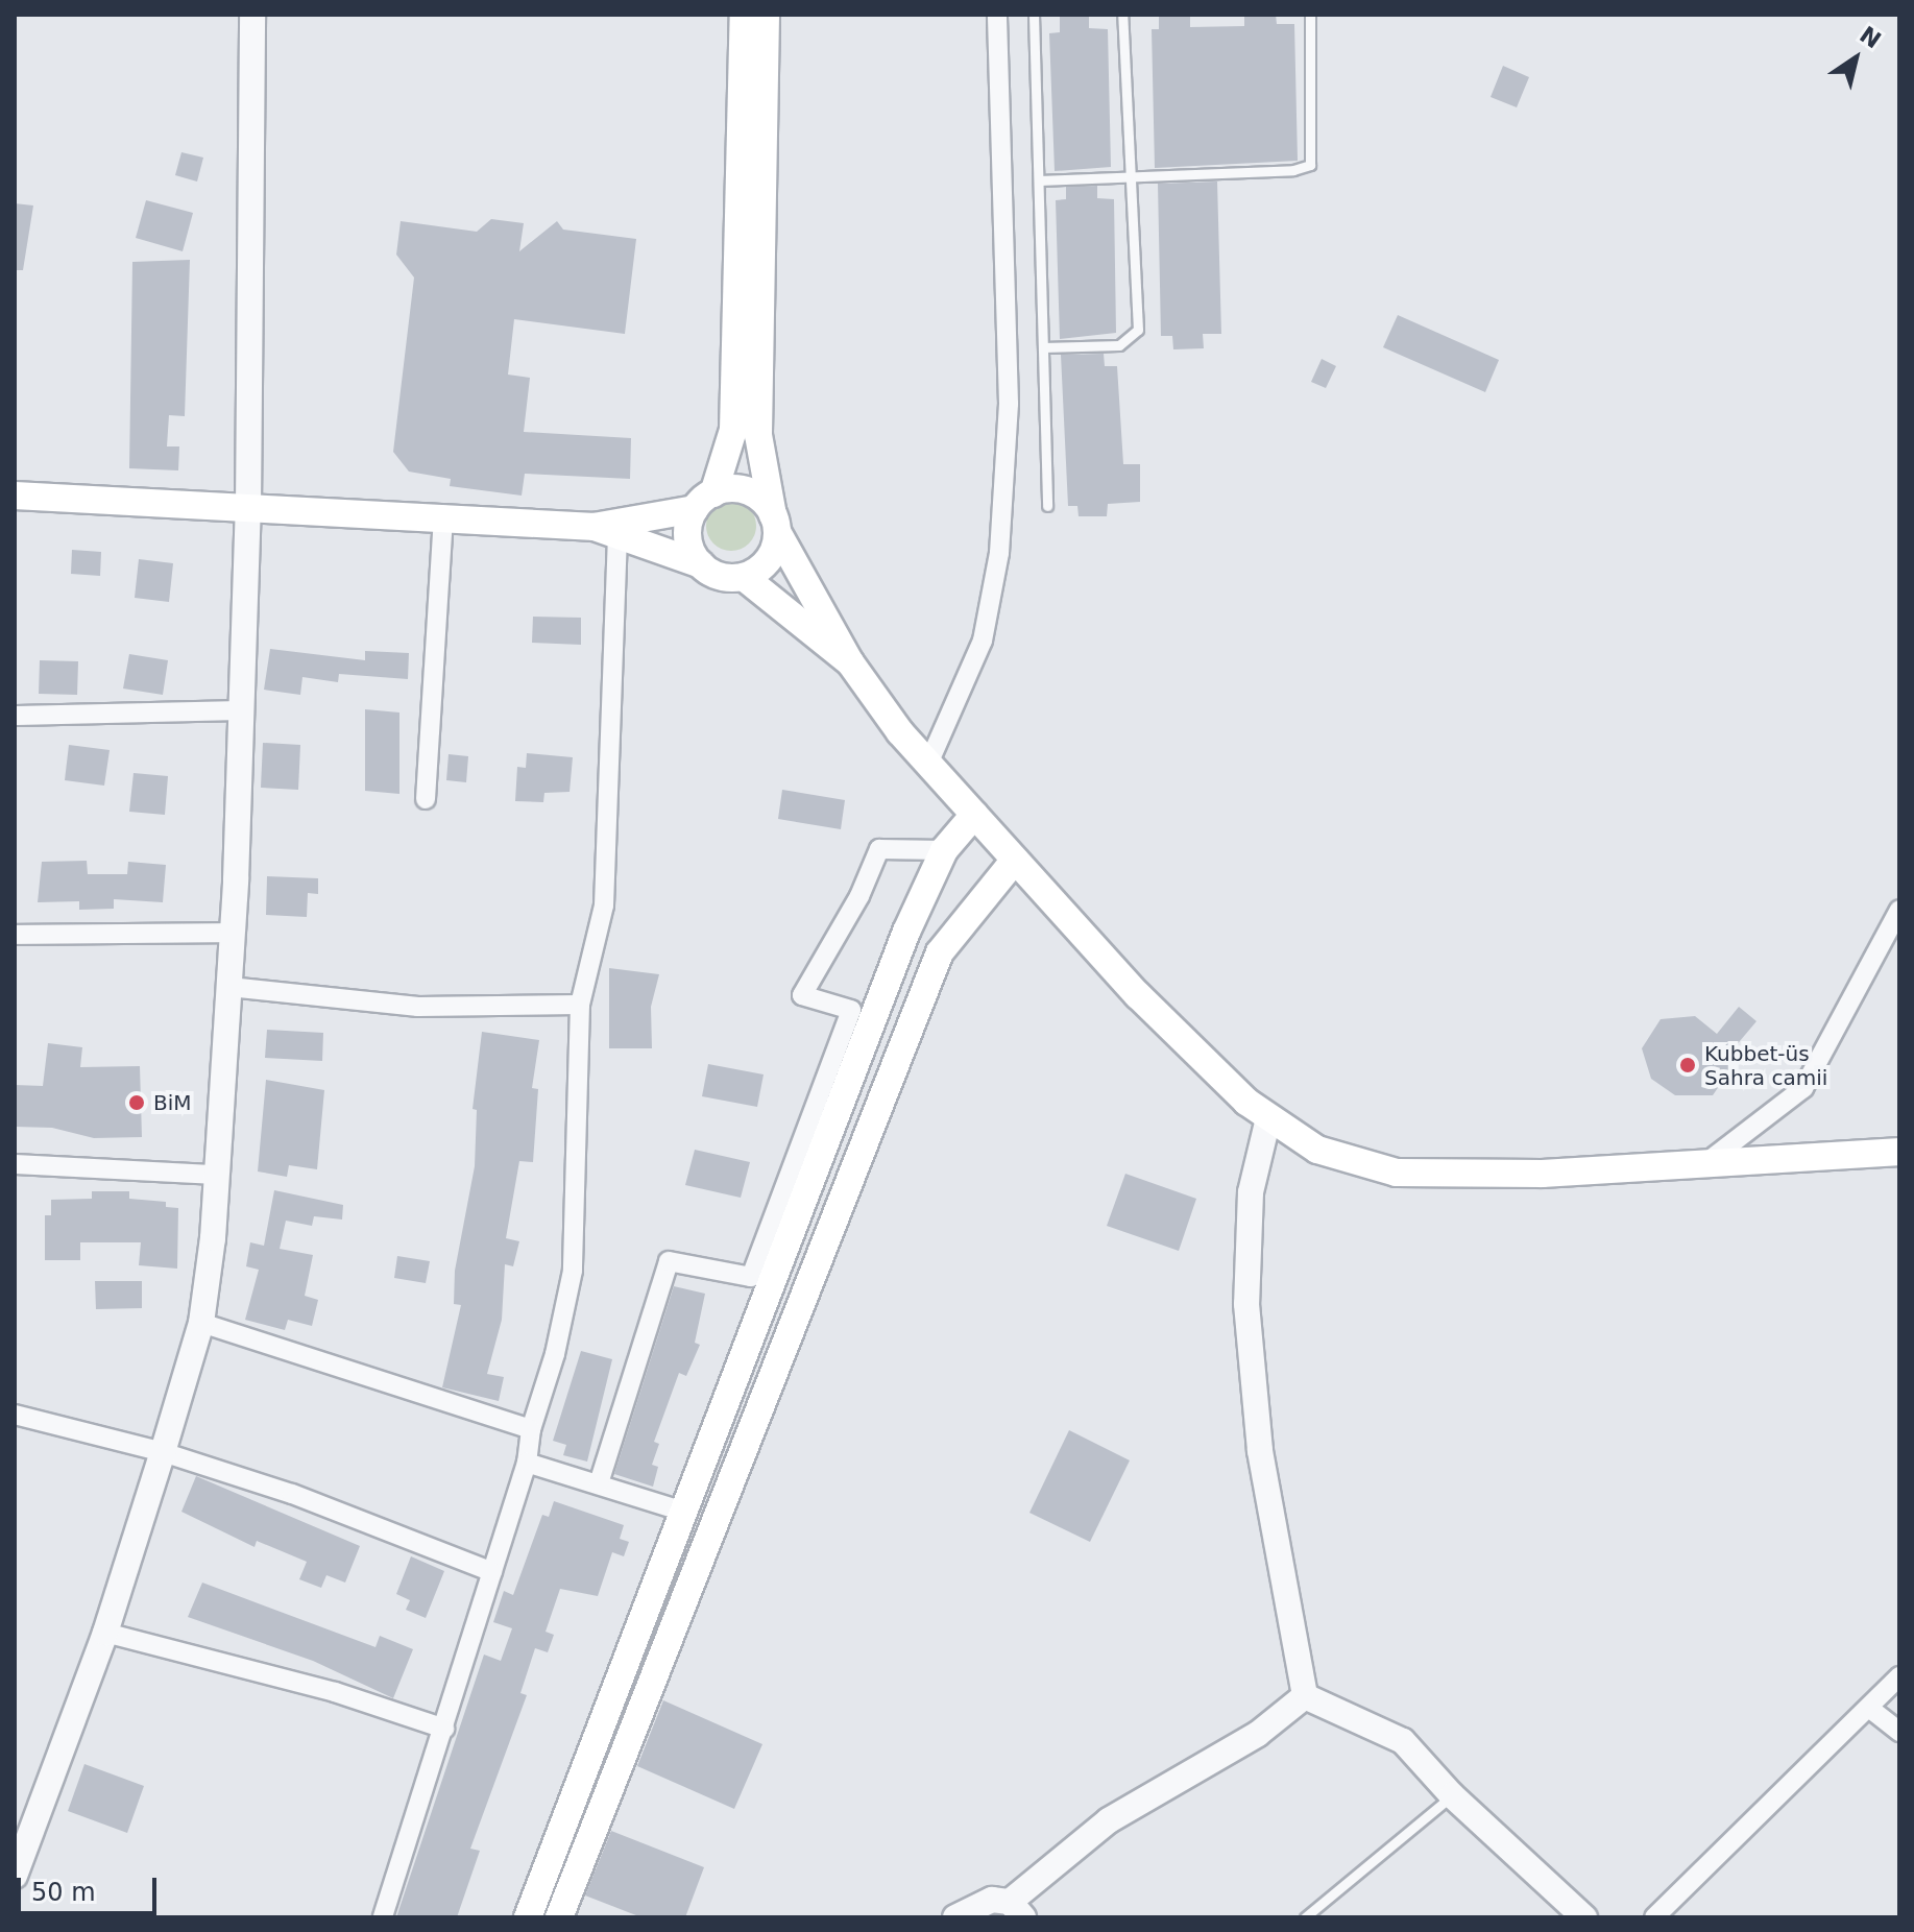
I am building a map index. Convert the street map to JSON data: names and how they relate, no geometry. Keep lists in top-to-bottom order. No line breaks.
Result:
{"places":["Kubbet-üs Sahra camii","BiM"],"scale_bar":"50 m","north":"top right"}
